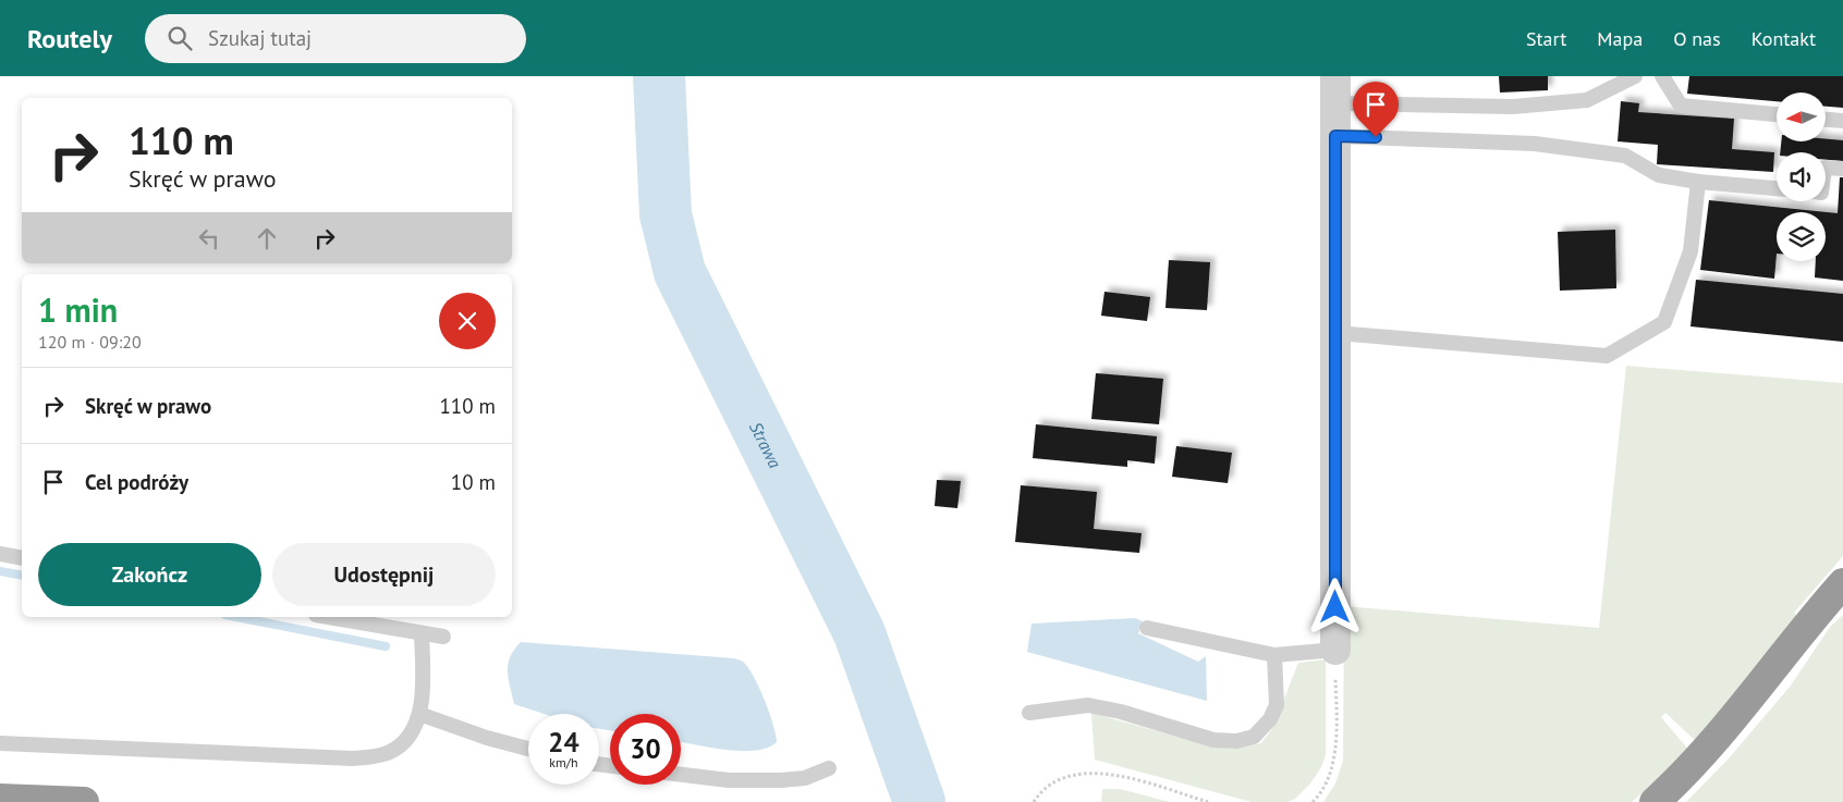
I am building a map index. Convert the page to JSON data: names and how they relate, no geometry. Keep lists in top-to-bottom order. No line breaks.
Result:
{"water":["Strawa"],"north":"left","page":{"header":"Routely","search":"Szukaj tutaj","nav":["Start","Mapa","O nas","Kontakt"],"turn":["110 m","Skręć w prawo"],"heading":["1 min","120 m · 09:20"],"list":[{"name":"Skręć w prawo","value":"110 m"},{"name":"Cel podróży","value":"10 m"}],"buttons":["Zakończ","Udostępnij"],"speed":"24 km/h","limit":"30"}}
